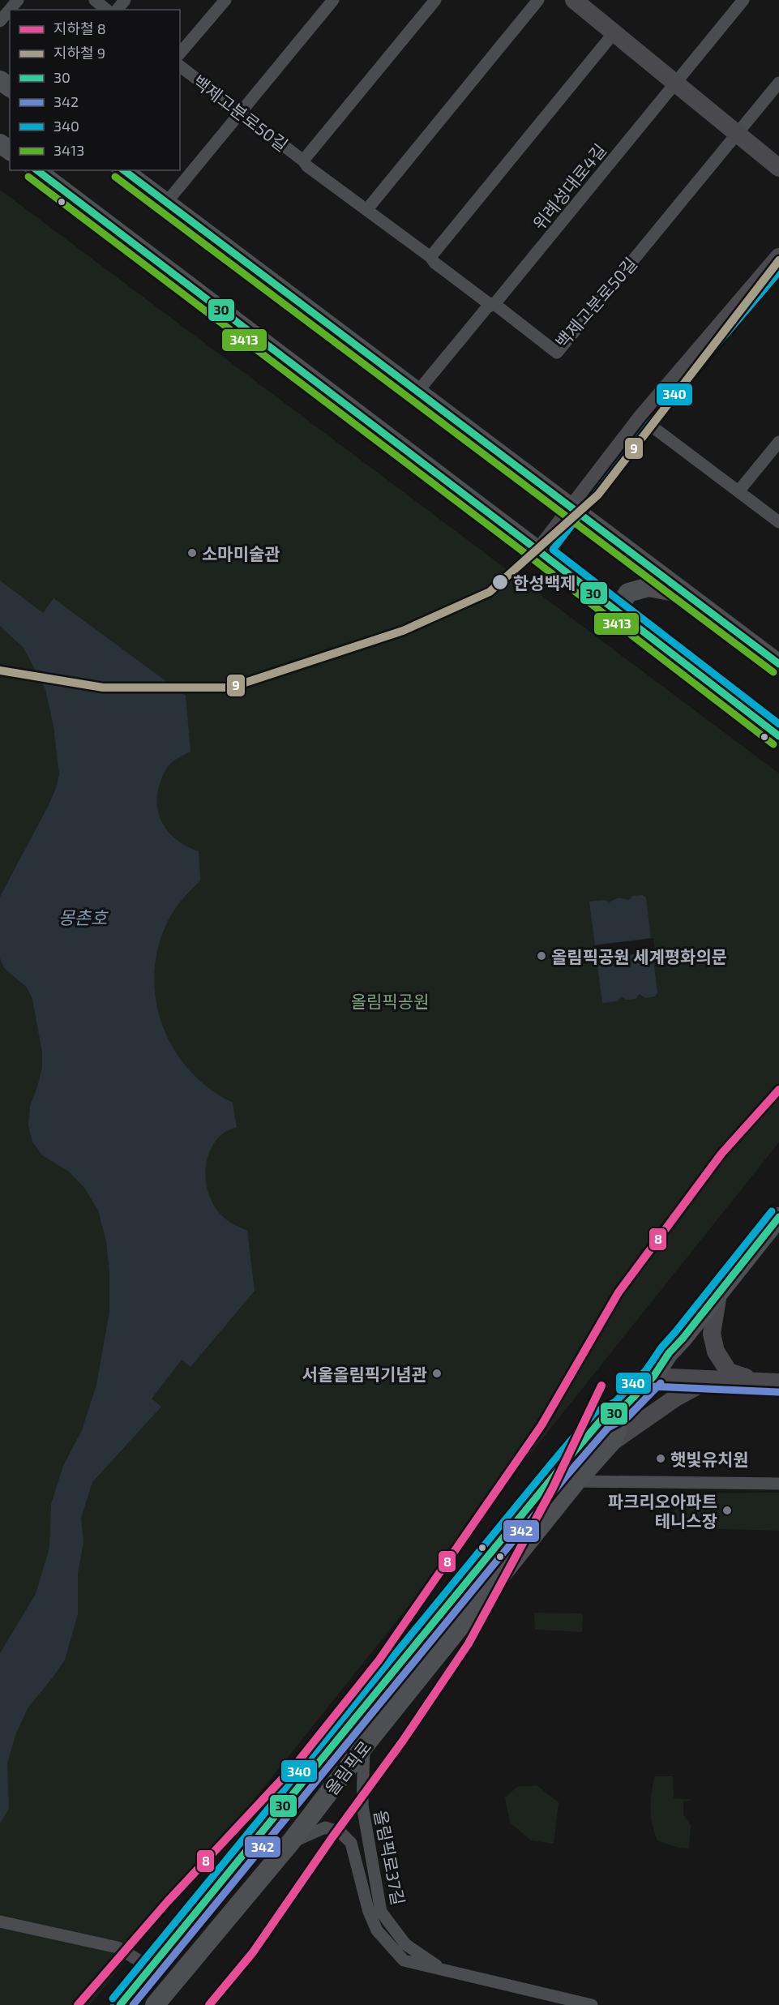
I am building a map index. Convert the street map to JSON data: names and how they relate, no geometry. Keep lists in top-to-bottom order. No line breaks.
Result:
{"streets":{"main road":["올림픽로"],"street":["백제고분로50길","위례성대로4길","올림픽로37길"]},"crossings":[["백제고분로50길","위례성대로4길"],["올림픽로","올림픽로37길"]],"water":["몽촌호"],"parks":["올림픽공원"],"places":["소마미술관","한성백제","올림픽공원 세계평화의문","서울올림픽기념관","햇빛유치원","파크리오아파트 테니스장"],"lines":["transit line 30","transit line 3413","metro line 9","transit line 340","metro line 8","transit line 342"],"legend":["지하철 8","지하철 9","30","342","340","3413"]}
